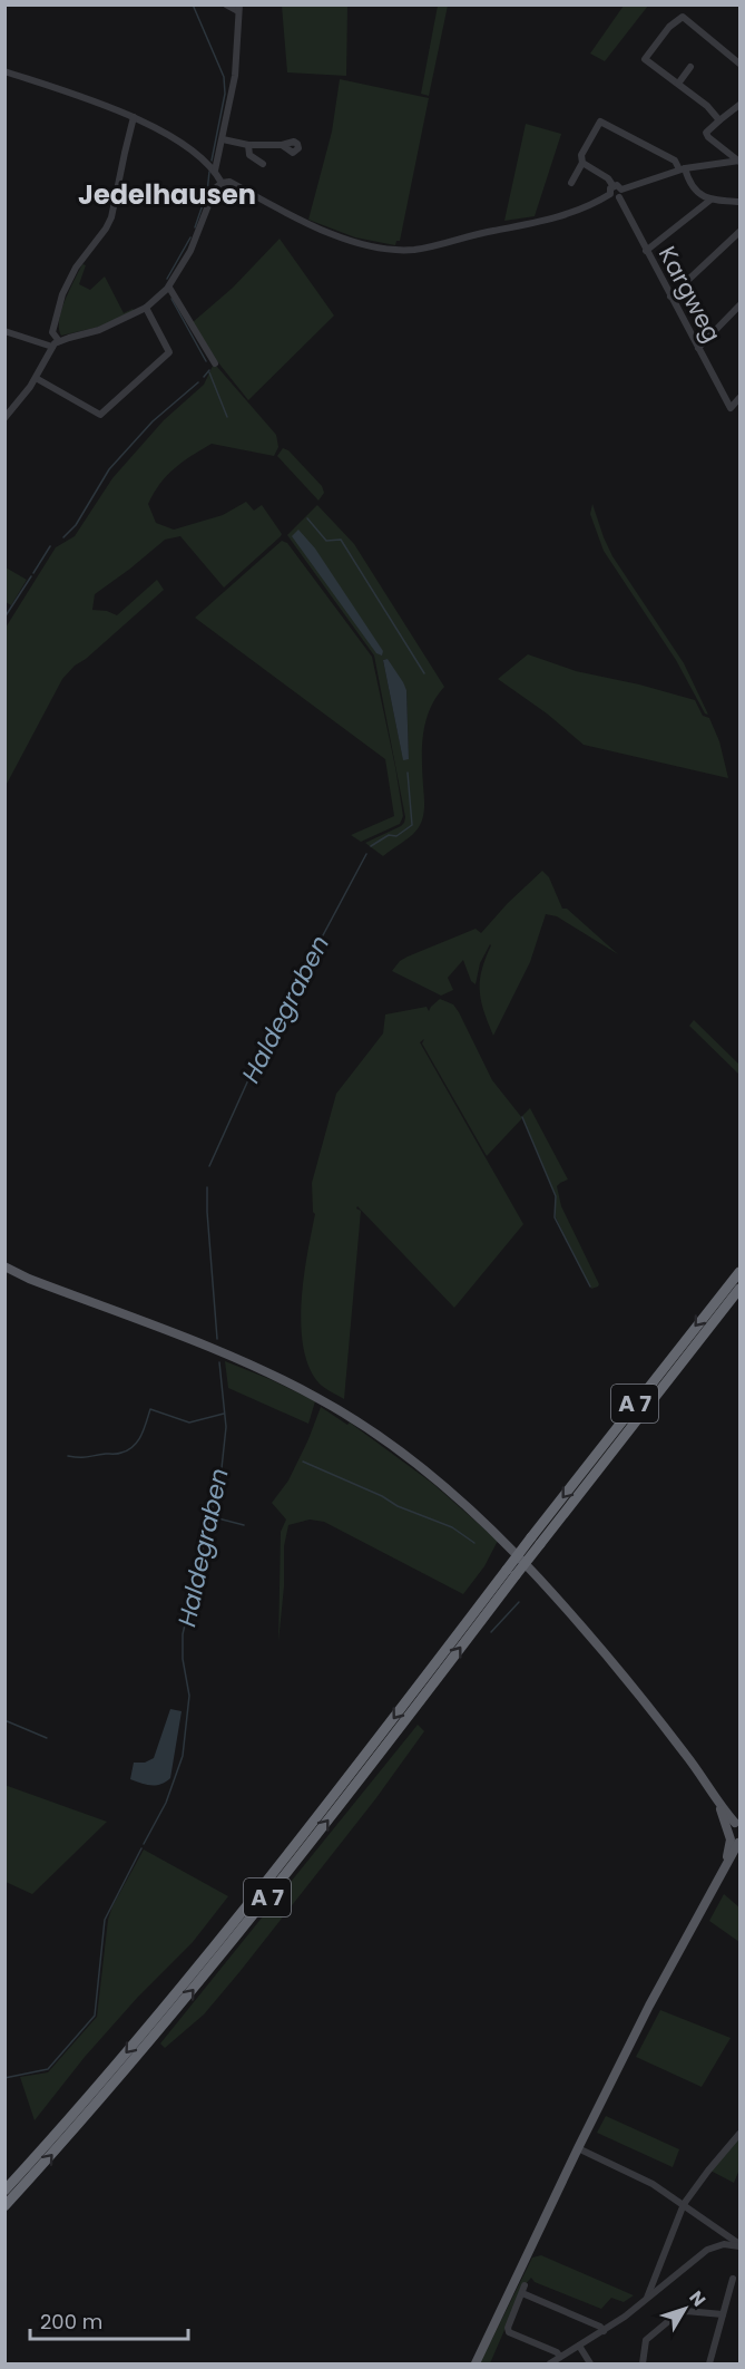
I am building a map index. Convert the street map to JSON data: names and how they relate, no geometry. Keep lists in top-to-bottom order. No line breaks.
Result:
{"streets":{"highway":["A 7"],"street":["Kargweg"]},"districts":["Jedelhausen"],"water":["Haldegraben"],"scale_bar":"200 m","north":"top right"}
